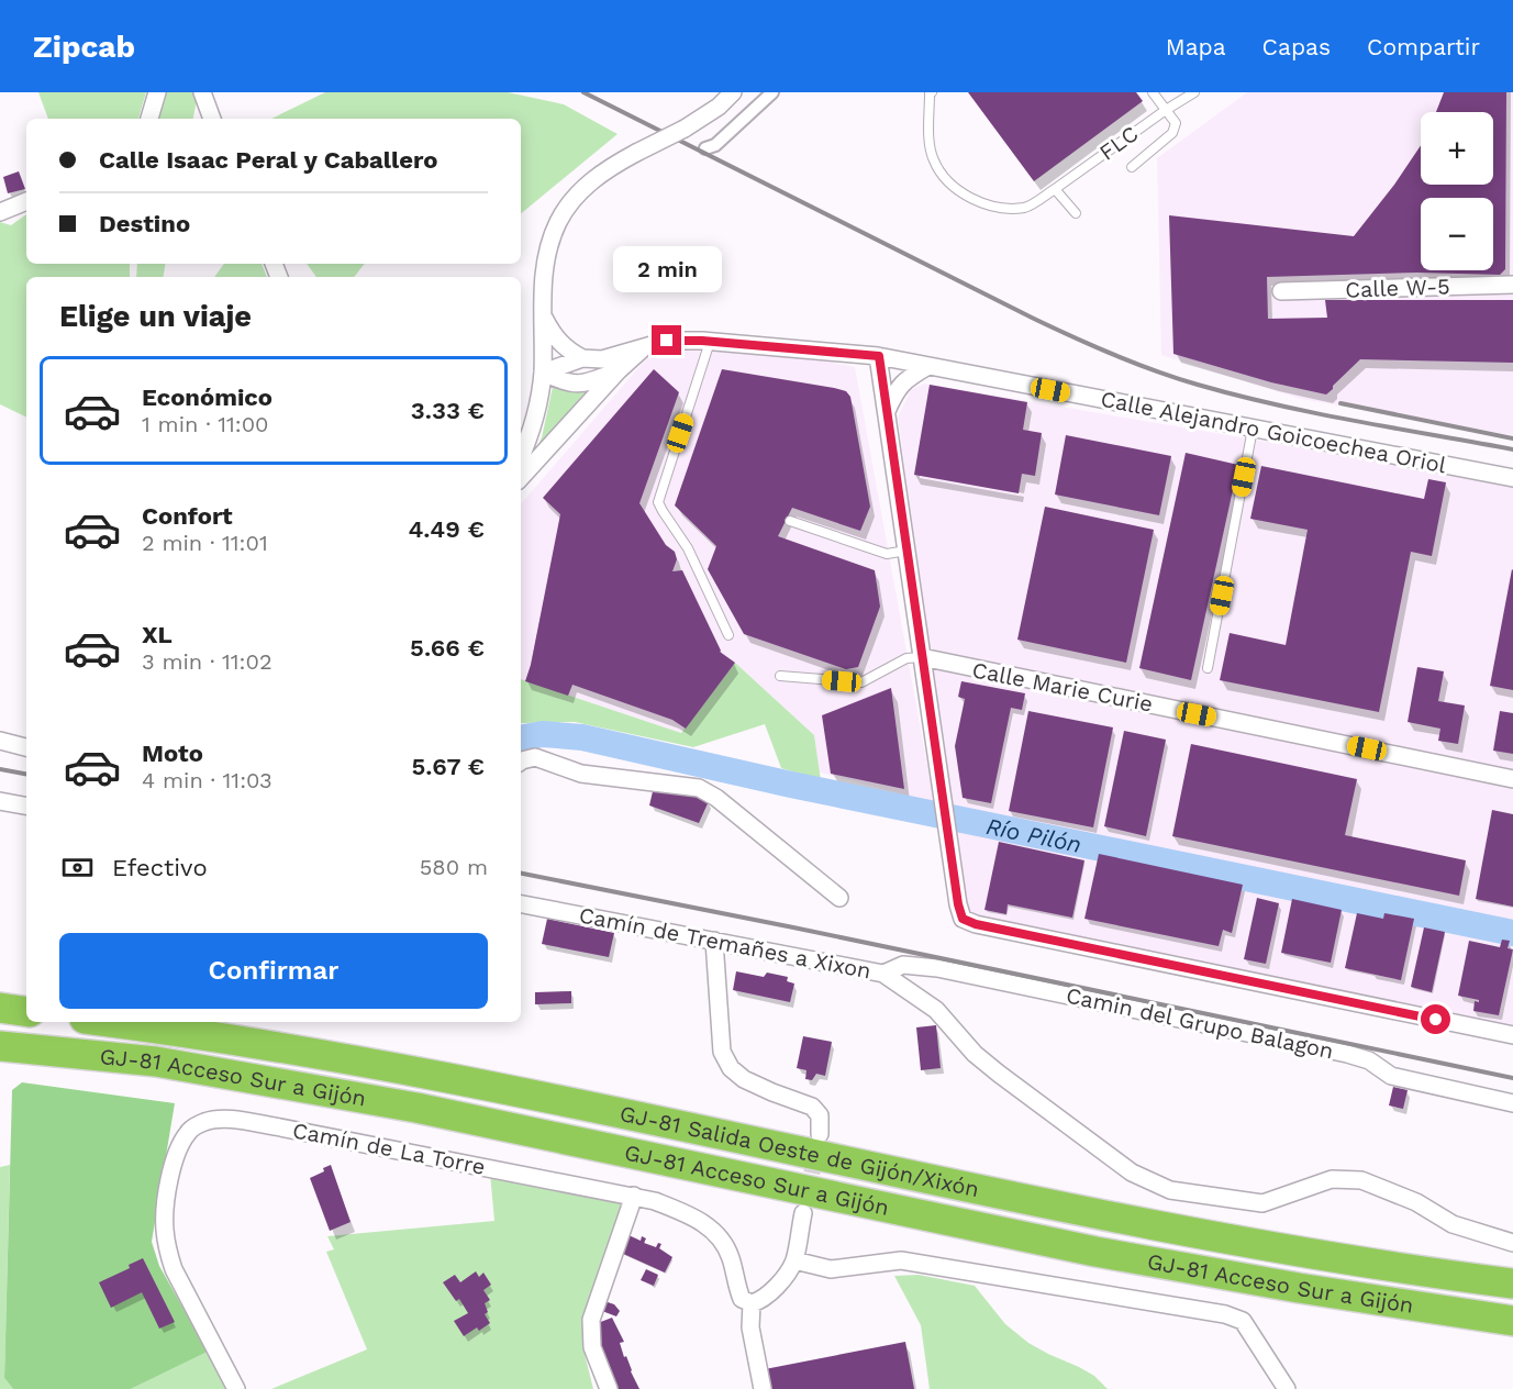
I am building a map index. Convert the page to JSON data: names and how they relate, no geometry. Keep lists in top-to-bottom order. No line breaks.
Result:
{"streets":{"highway":["GJ-81 Acceso Sur a Gijón","GJ-81 Salida Oeste de Gijón/Xixón"],"street":["Calle W-5","Calle Alejandro Goicoechea Oriol","Calle Marie Curie","Camín de Tremañes a Xixon","Camin del Grupo Balagon","Camín de La Torre"],"lane":["FLC"]},"crossings":[["Camín de Tremañes a Xixon","Camin del Grupo Balagon"]],"water":["Río Pilón"],"page":{"header":"Zipcab","nav":["Mapa","Capas","Compartir"],"map_buttons":["+","−"],"banner":["Calle Isaac Peral y Caballero","Destino"],"bubble":"2 min","heading":"Elige un viaje","list":[{"name":"Económico","note":"1 min · 11:00","value":"3.33 €"},{"name":"Confort","note":"2 min · 11:01","value":"4.49 €"},{"name":"XL","note":"3 min · 11:02","value":"5.66 €"},{"name":"Moto","note":"4 min · 11:03","value":"5.67 €"}],"pay":["Efectivo","580 m"],"buttons":"Confirmar"}}
